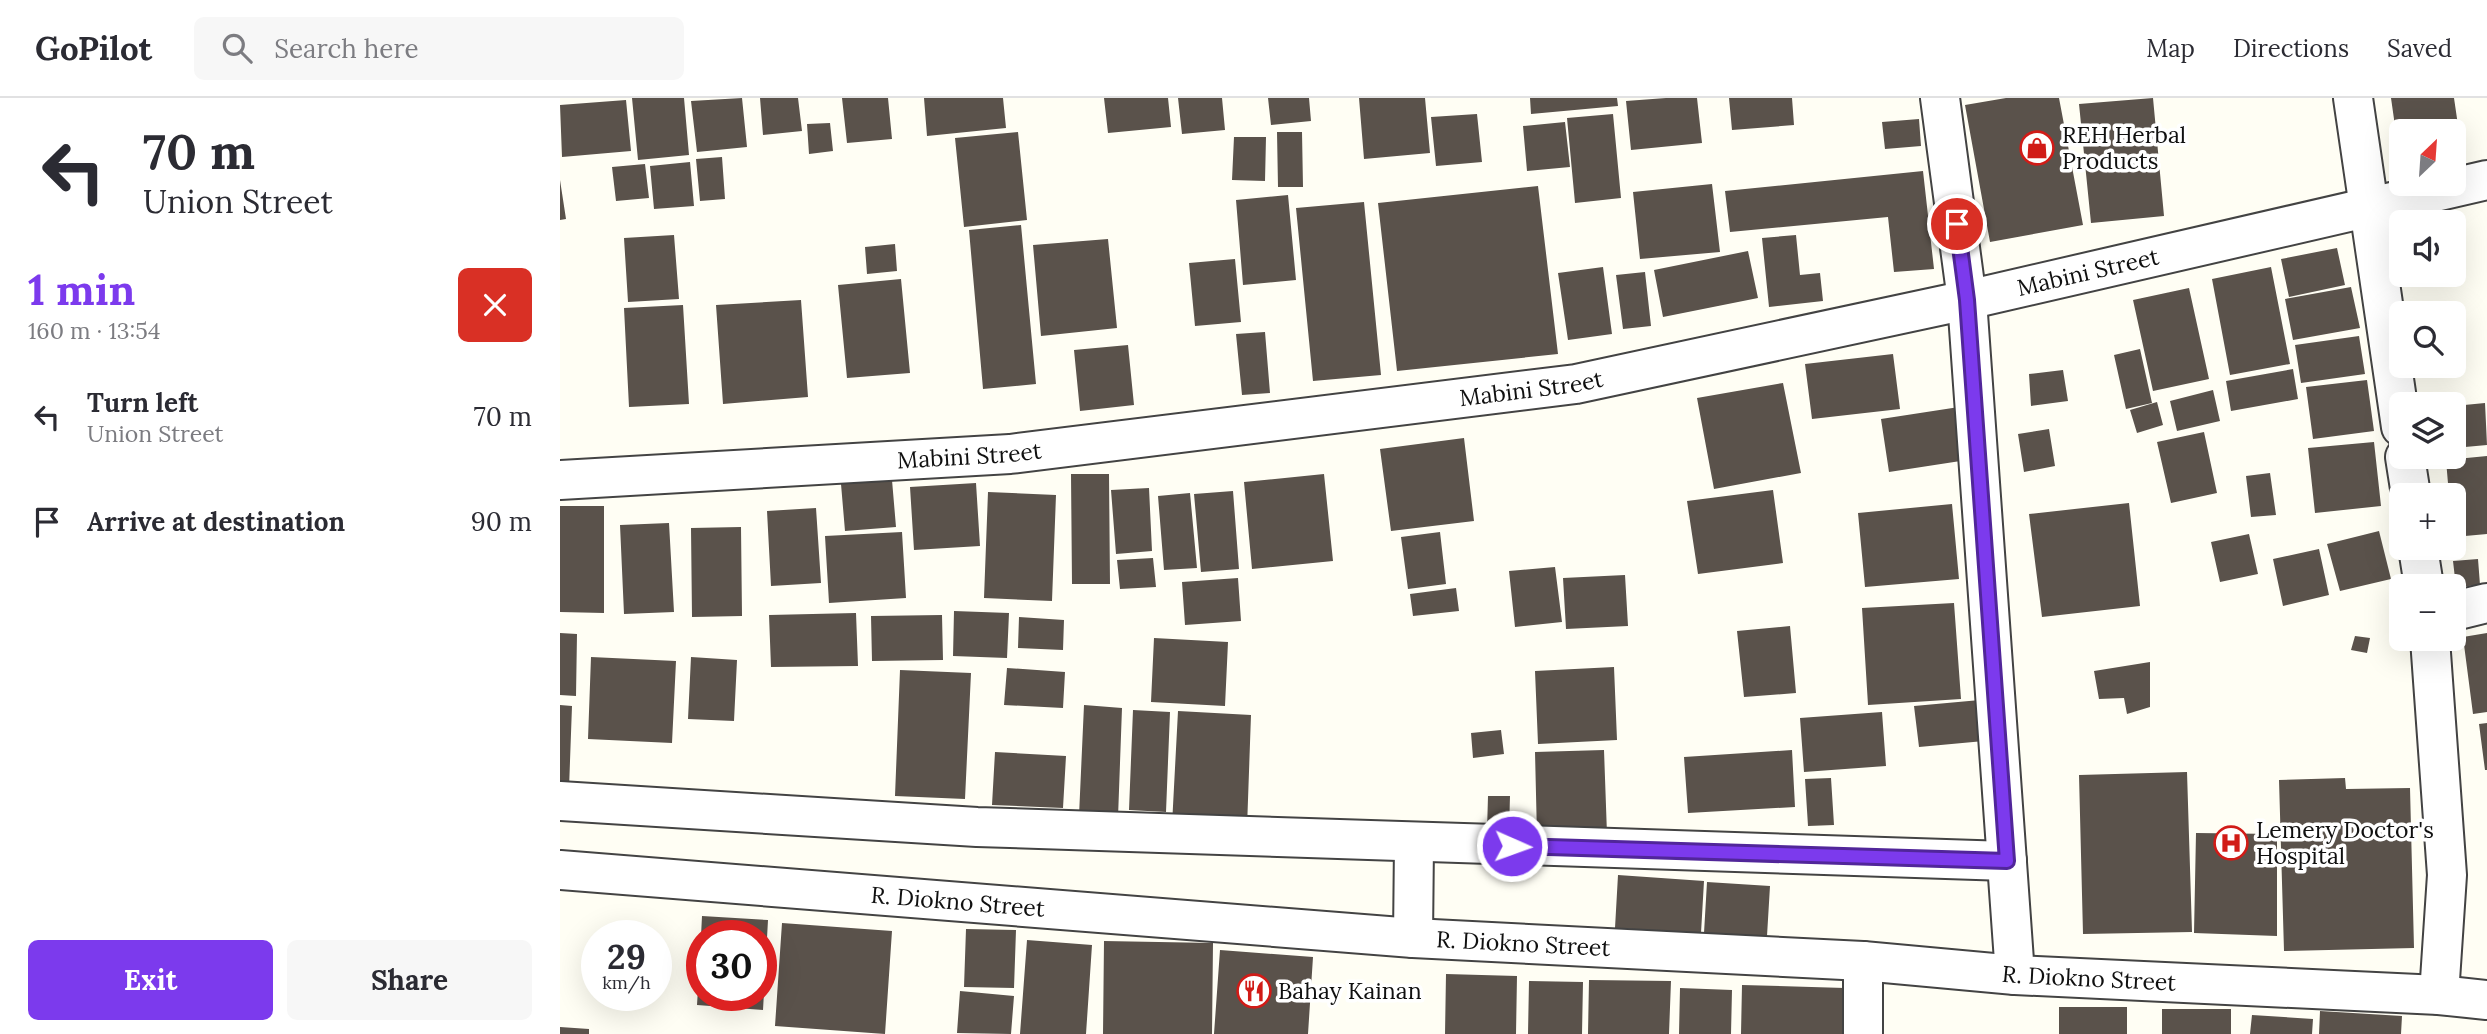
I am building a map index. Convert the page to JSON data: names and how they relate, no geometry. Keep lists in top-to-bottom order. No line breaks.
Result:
{"streets":{"street":["Mabini Street","R. Diokno Street"]},"places":{"shop":["REH Herbal Products"],"hospital":["Lemery Doctor's Hospital"],"restaurant":["Bahay Kainan"]},"north":"top right","page":{"header":"GoPilot","search":"Search here","nav":["Map","Directions","Saved"],"turn":["70 m","Union Street"],"map_buttons":["+","−"],"heading":["1 min","160 m · 13:54"],"list":[{"name":"Turn left","note":"Union Street","value":"70 m"},{"name":"Arrive at destination","value":"90 m"}],"speed":"29 km/h","limit":"30","buttons":["Exit","Share"]}}
